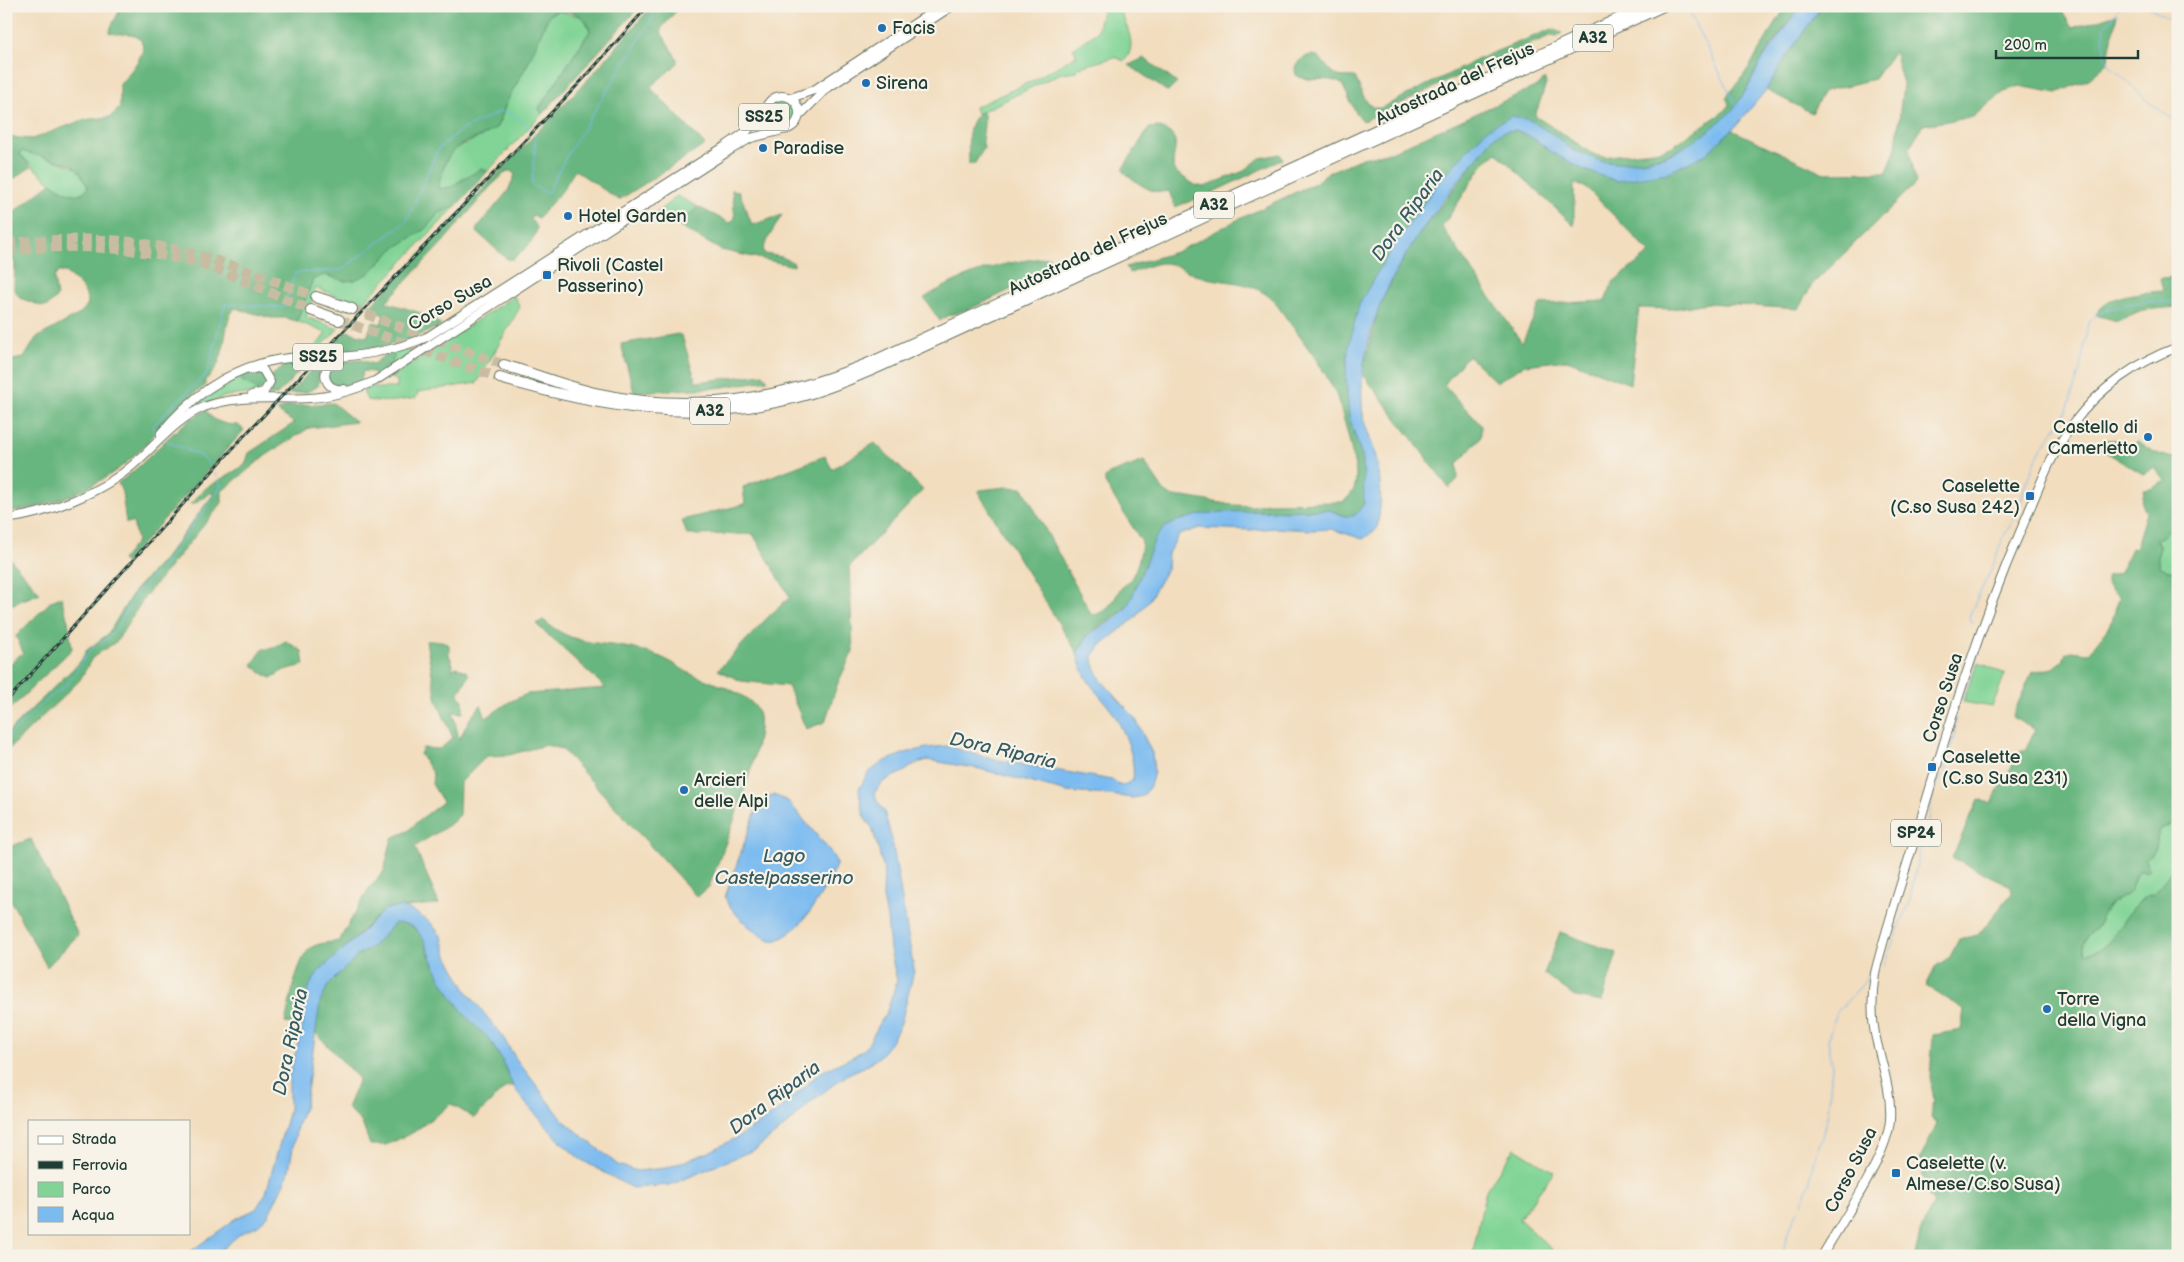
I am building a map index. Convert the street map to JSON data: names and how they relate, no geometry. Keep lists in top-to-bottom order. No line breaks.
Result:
{"streets":{"highway":["A32","Autostrada del Frejus"],"main road":["SS25","Corso Susa","SP24"]},"crossings":[["SS25","Corso Susa"]],"water":["Dora Riparia","Lago Castelpasserino"],"places":{"other":["Facis","Sirena","Paradise","Hotel Garden","Castello di Camerletto","Arcieri delle Alpi","Torre della Vigna"],"transit":["Rivoli (Castel Passerino)","Caselette (C.so Susa 242)","Caselette (C.so Susa 231)","Caselette (v. Almese/C.so Susa)"]},"legend":["Strada","Ferrovia","Parco","Acqua"],"scale_bar":"200 m"}
